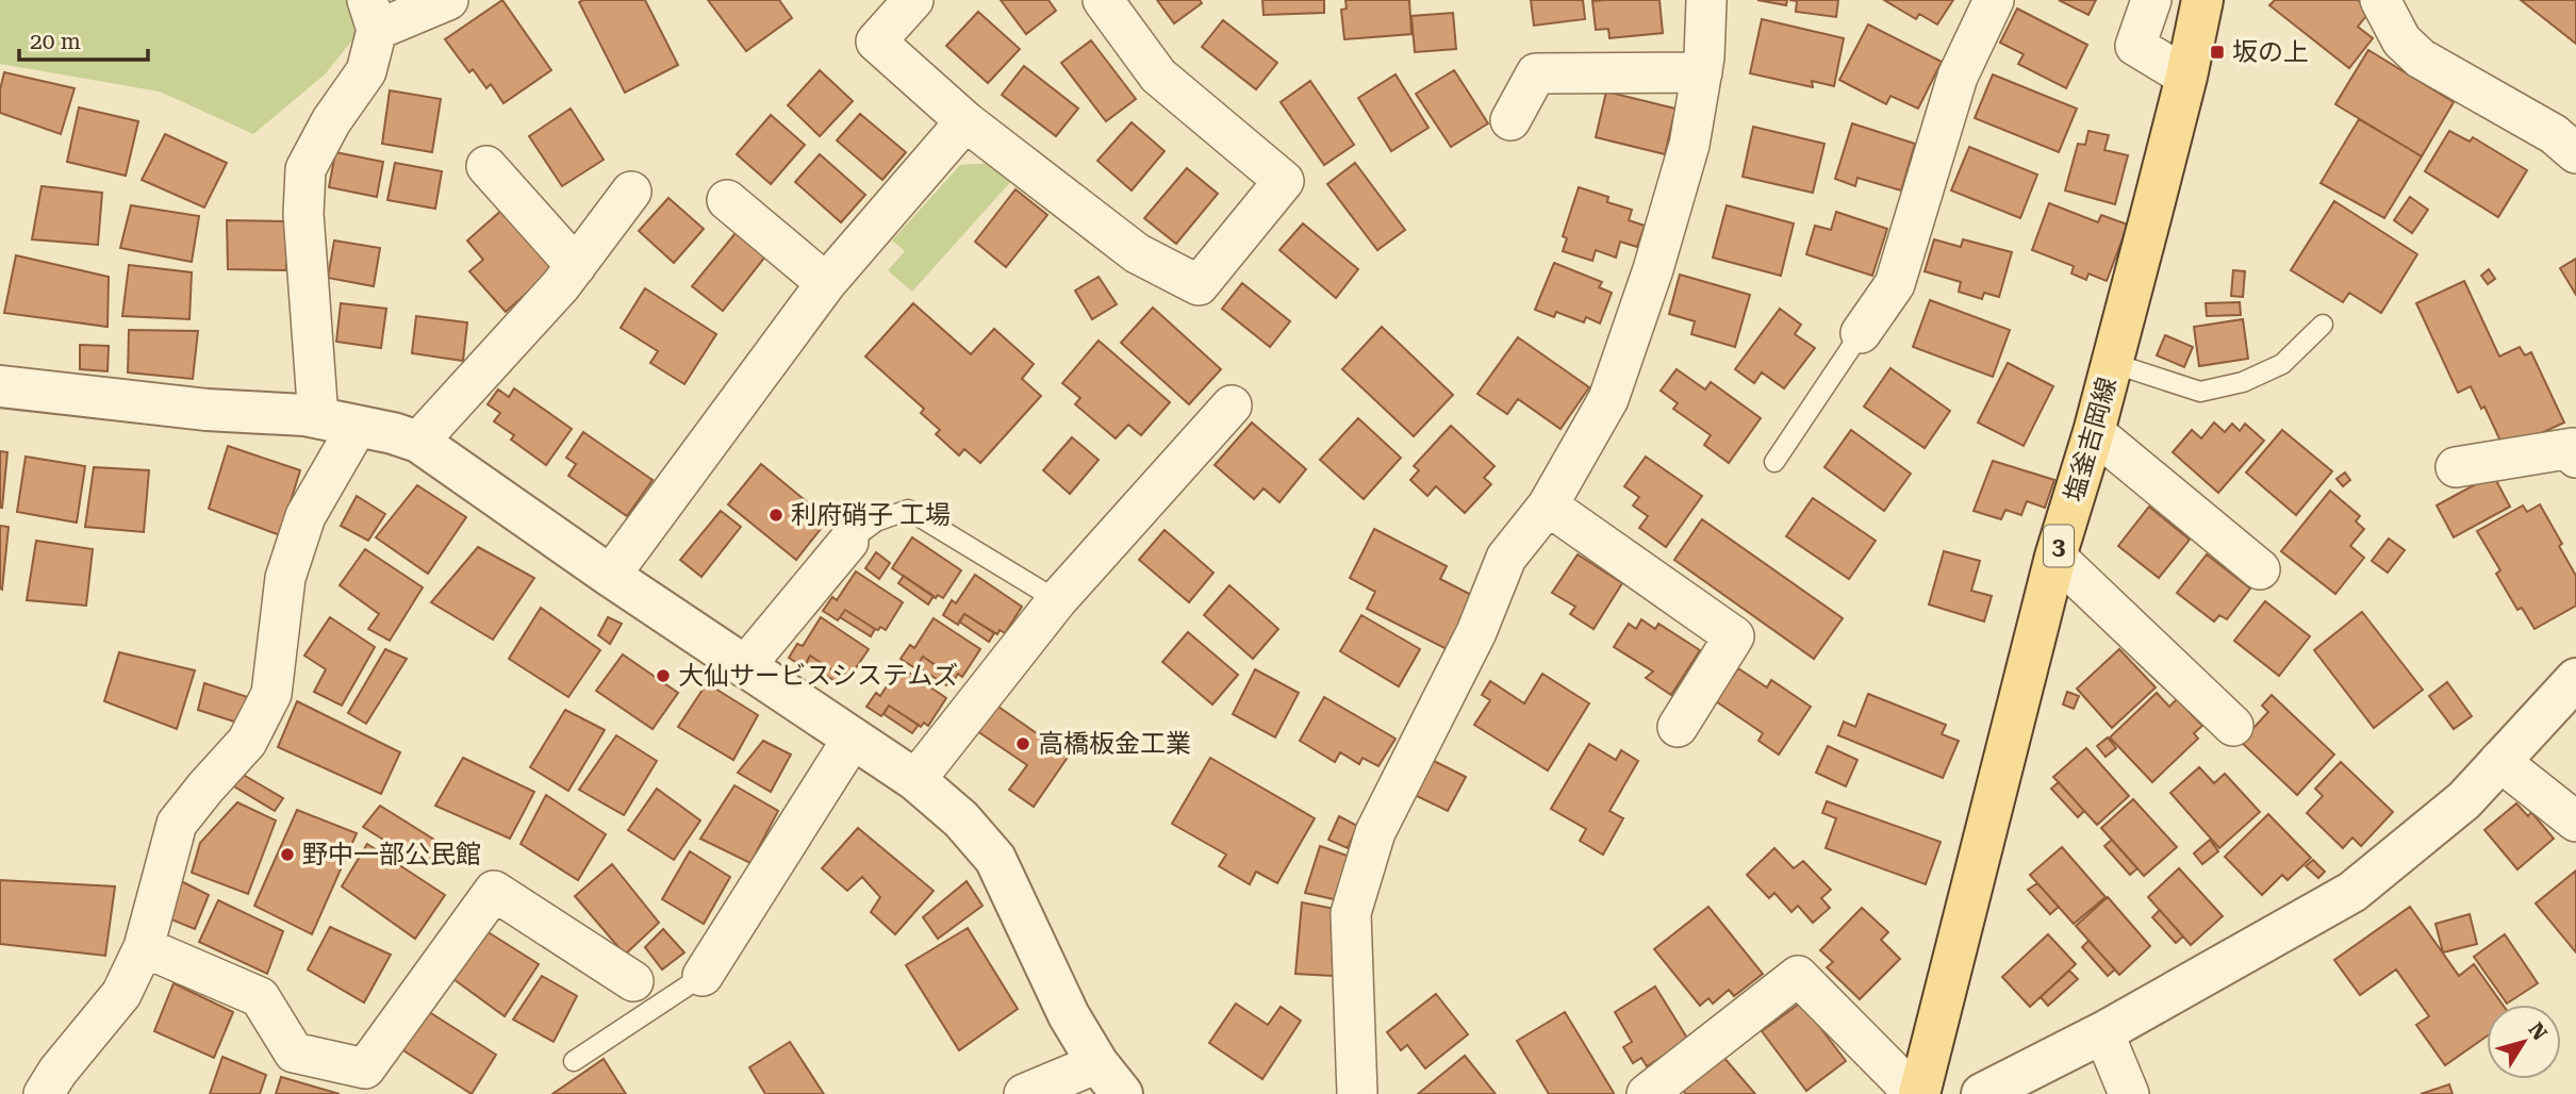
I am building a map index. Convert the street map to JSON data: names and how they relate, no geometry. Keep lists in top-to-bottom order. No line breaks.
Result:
{"streets":{"main road":["塩釜吉岡線","3"]},"places":{"transit":["坂の上"],"other":["利府硝子 工場","大仙サービスシステムズ","高橋板金工業","野中一部公民館"]},"scale_bar":"20 m","north":"top right"}
